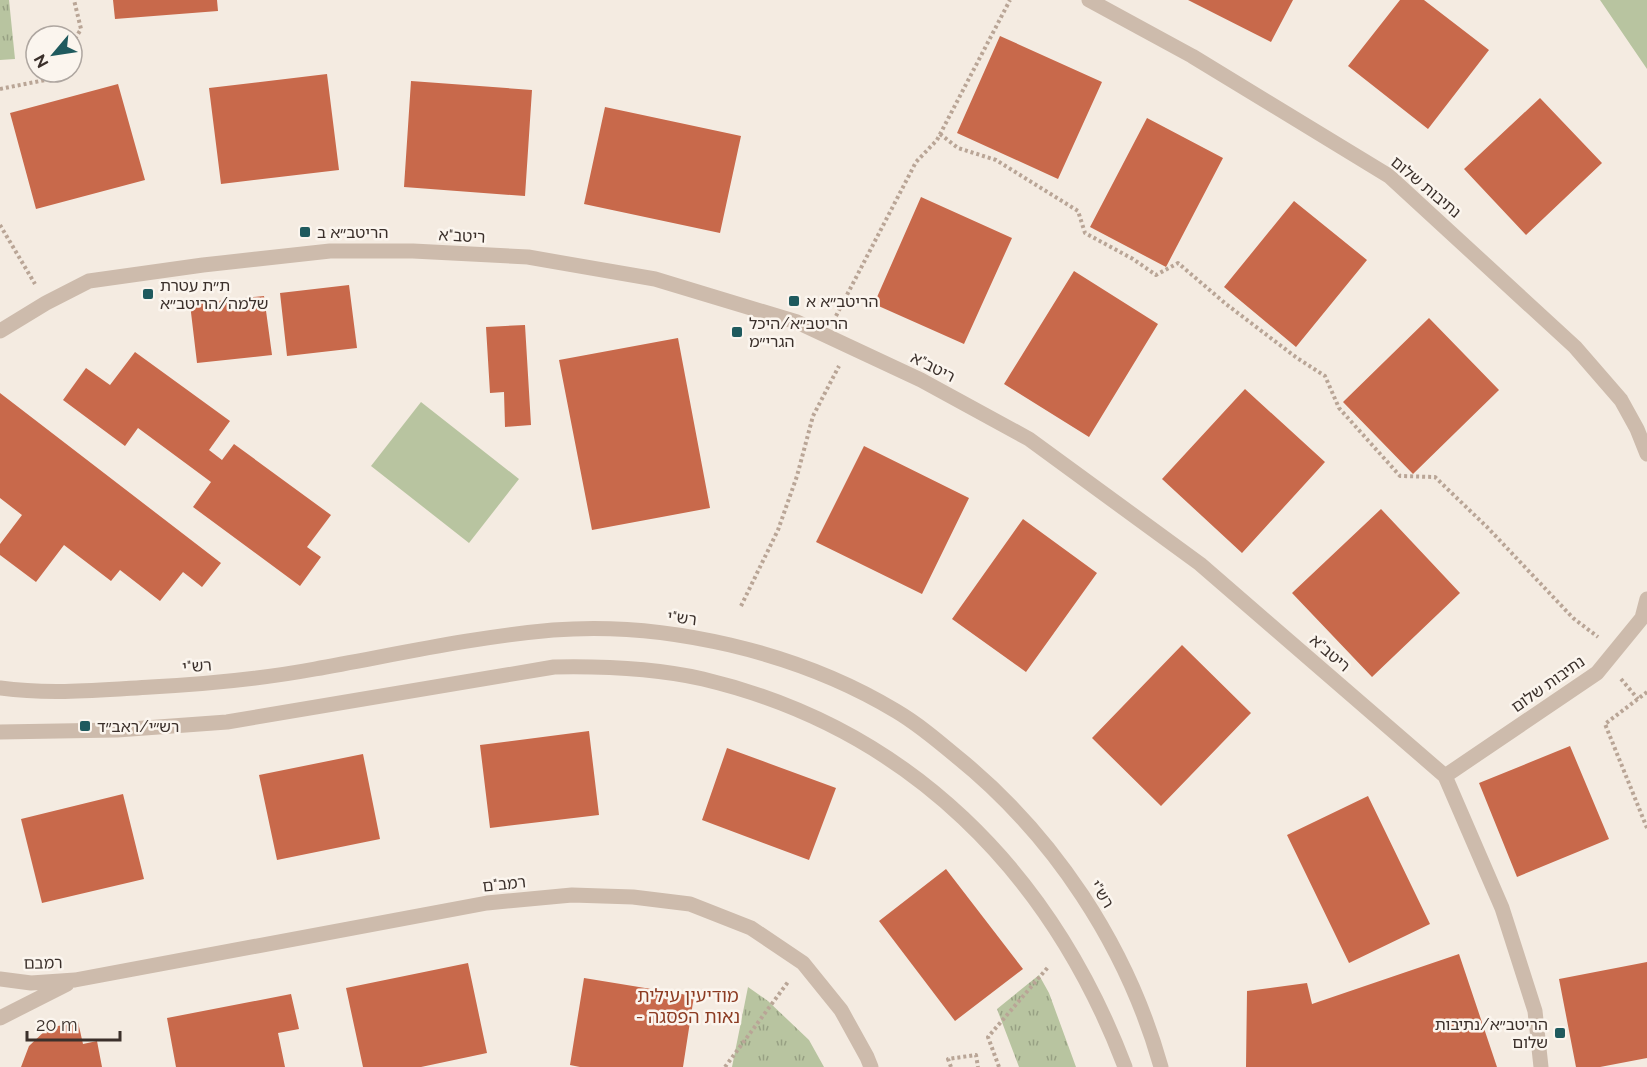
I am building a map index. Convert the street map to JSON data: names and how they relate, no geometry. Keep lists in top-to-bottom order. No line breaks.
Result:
{"streets":{"street":["נתיבות שלום","ריטב\"א","רש\"י","רמב\"ם","רמבם"]},"crossings":[["נתיבות שלום","ריטב\"א"],["רמב\"ם","רמבם"]],"districts":["מודיעין עילית - נאות הפסגה"],"places":{"transit":["הריטב״א ב","ת״ת עטרת שלמה/הריטב״א","הריטב״א א","הריטב״א/היכל הגרי״מ","רש״י/ראב״ד","הריטב״א/נתיבות שלום"]},"scale_bar":"20 m","north":"bottom left"}
